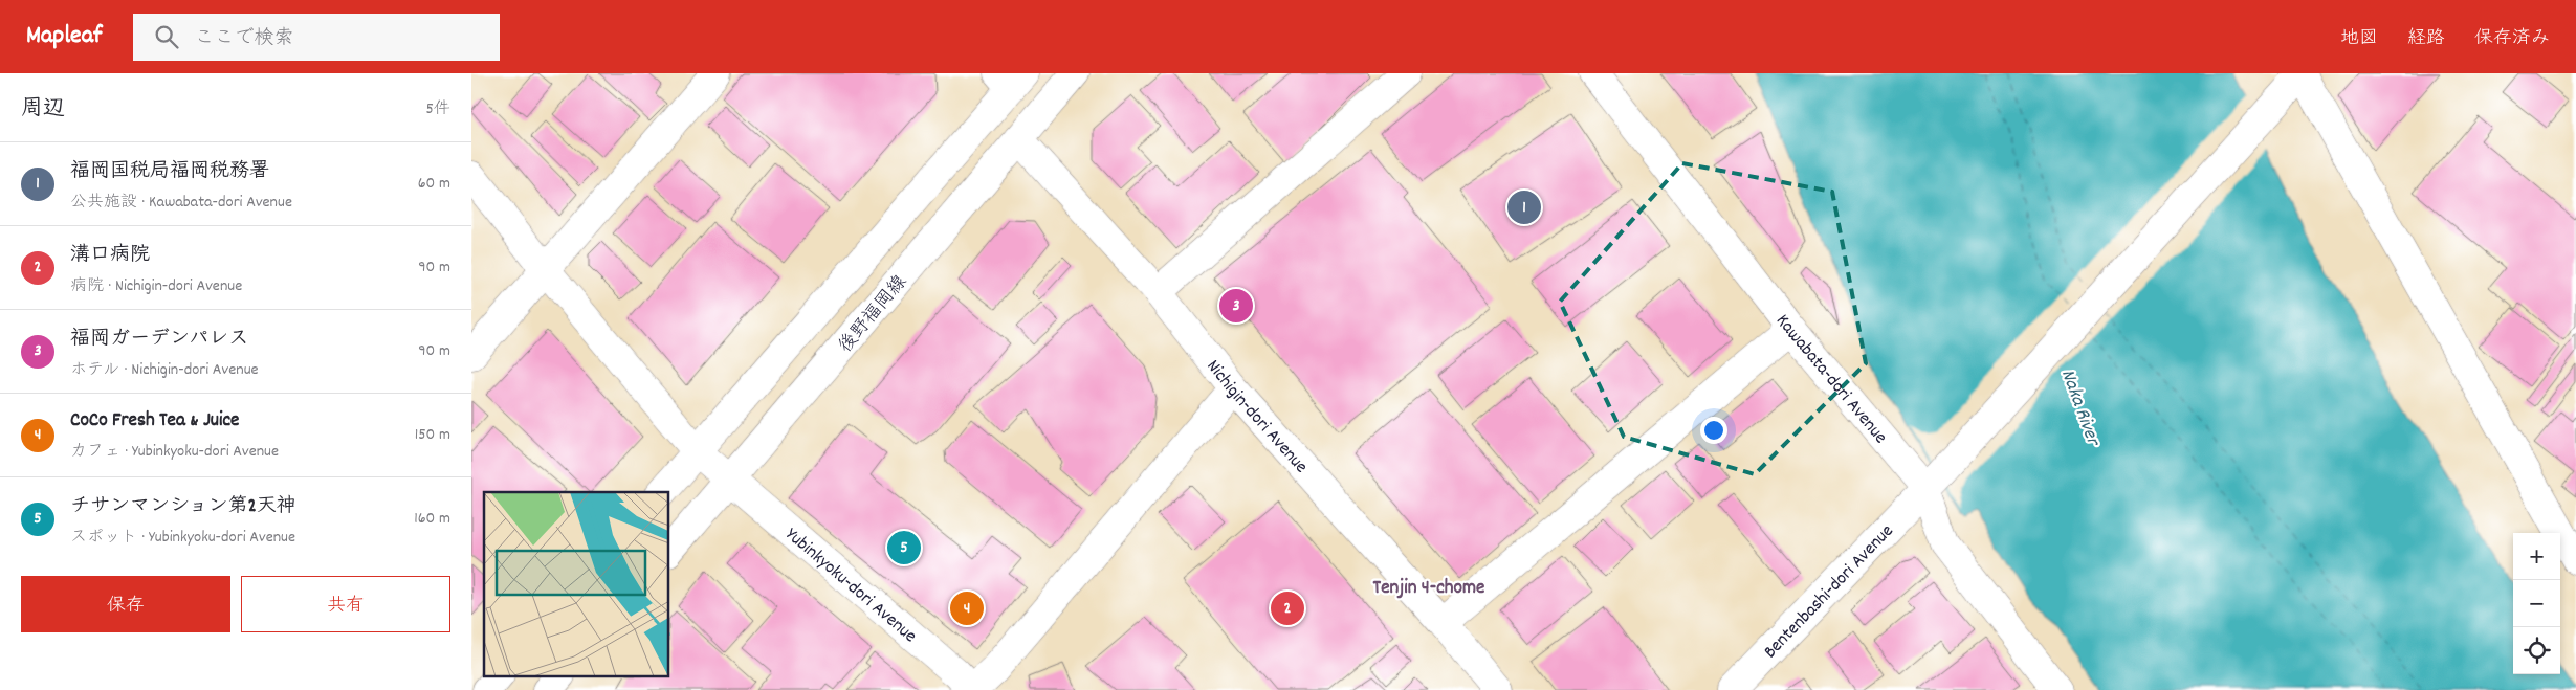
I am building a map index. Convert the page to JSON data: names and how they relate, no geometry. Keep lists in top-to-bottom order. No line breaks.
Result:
{"streets":{"street":["後野福岡線","Kawabata-dori Avenue","Nichigin-dori Avenue","Yubinkyoku-dori Avenue","Bentenbashi-dori Avenue"]},"crossings":[["後野福岡線","Nichigin-dori Avenue"],["後野福岡線","Yubinkyoku-dori Avenue"],["Kawabata-dori Avenue","Bentenbashi-dori Avenue"]],"districts":["Tenjin 4-chome"],"water":["Naka River"],"page":{"header":"Mapleaf","search":"ここで検索","nav":["地図","経路","保存済み"],"heading":["周辺","5件"],"list":[{"mark":"1","name":"福岡国税局福岡税務署","note":"公共施設 · Kawabata-dori Avenue","value":"60 m"},{"mark":"2","name":"溝口病院","note":"病院 · Nichigin-dori Avenue","value":"90 m"},{"mark":"3","name":"福岡ガーデンパレス","note":"ホテル · Nichigin-dori Avenue","value":"90 m"},{"mark":"4","name":"CoCo Fresh Tea & Juice","note":"カフェ · Yubinkyoku-dori Avenue","value":"150 m"},{"mark":"5","name":"チサンマンション第2天神","note":"スポット · Yubinkyoku-dori Avenue","value":"160 m"}],"pins":["1","3","5","2","4"],"map_buttons":["+","−"],"buttons":["保存","共有"]}}
